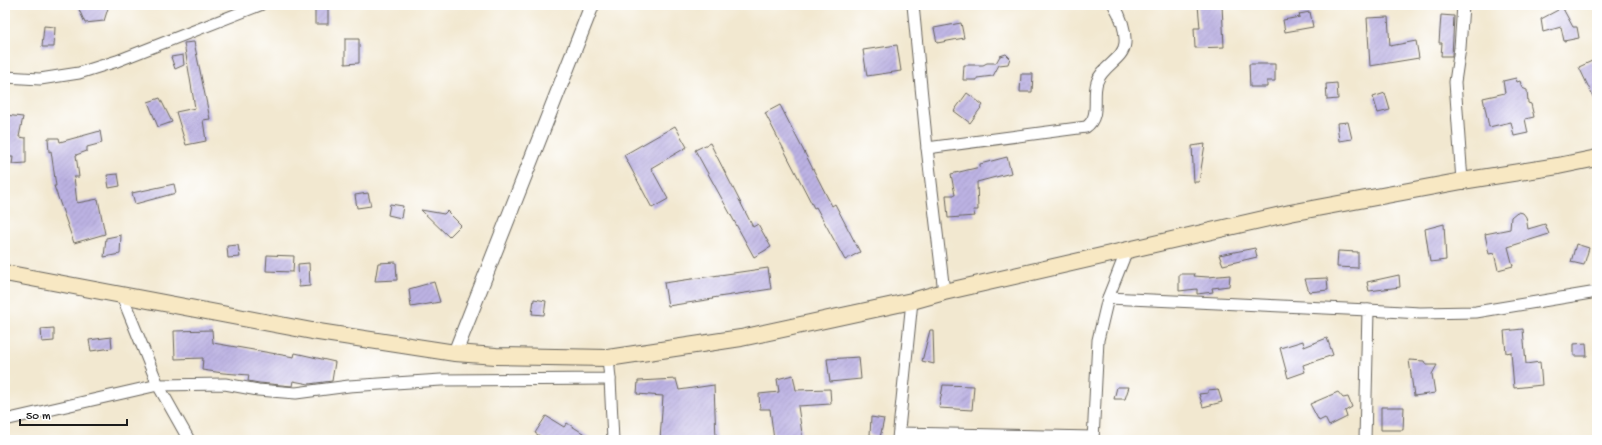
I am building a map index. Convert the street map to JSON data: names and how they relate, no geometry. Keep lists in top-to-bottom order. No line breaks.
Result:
{"scale_bar":"50 m"}
